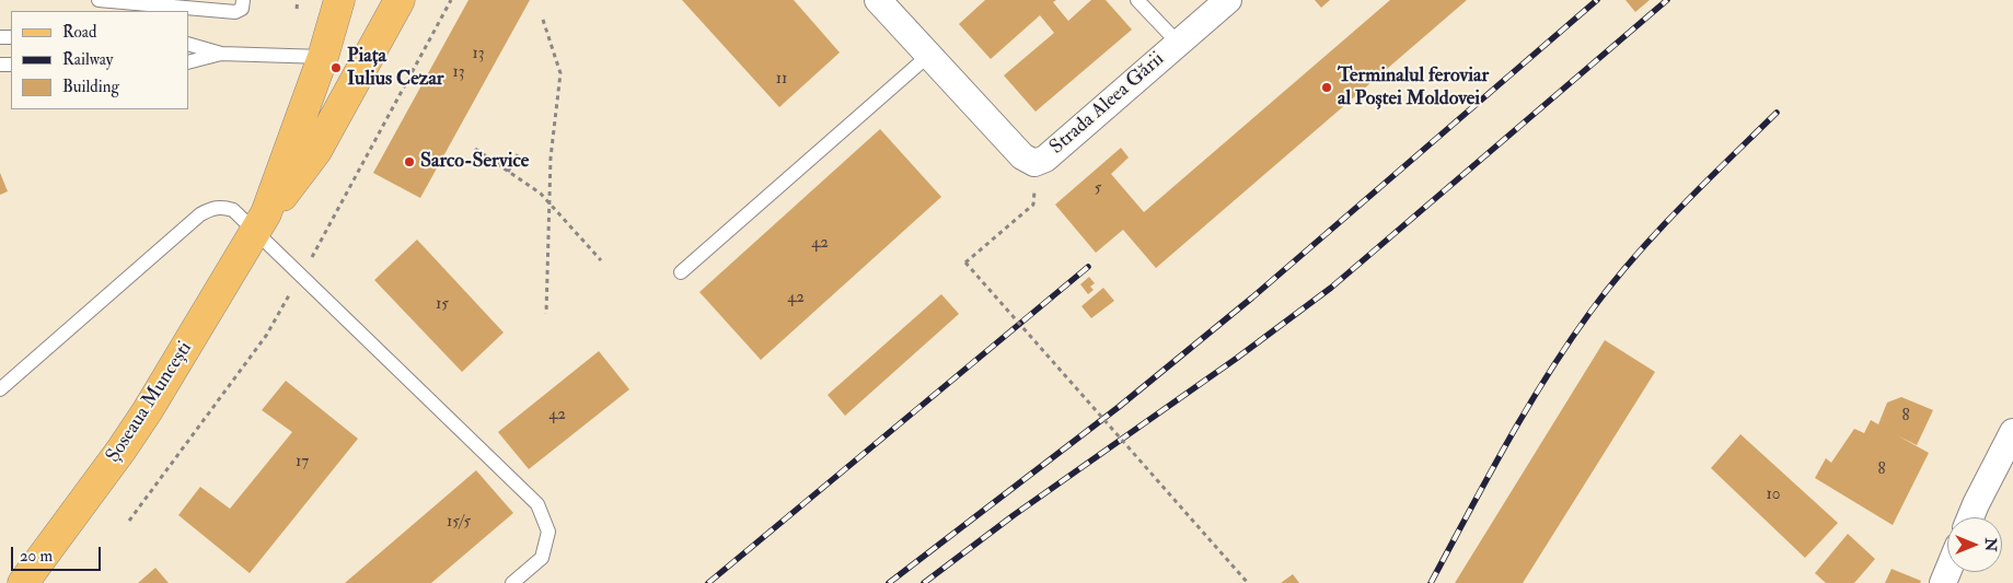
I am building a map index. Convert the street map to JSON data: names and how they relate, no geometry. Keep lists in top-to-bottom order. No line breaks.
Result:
{"streets":{"main road":["Șoseaua Muncești"],"street":["Strada Aleea Gării"]},"places":["Piața Iulius Cezar","Terminalul feroviar al Poștei Moldovei","Sarco-Service"],"house_numbers":["13","13","11","5","42","42","15","42","8","17","8","10","15/5"],"legend":["Road","Railway","Building"],"scale_bar":"20 m","north":"right"}
